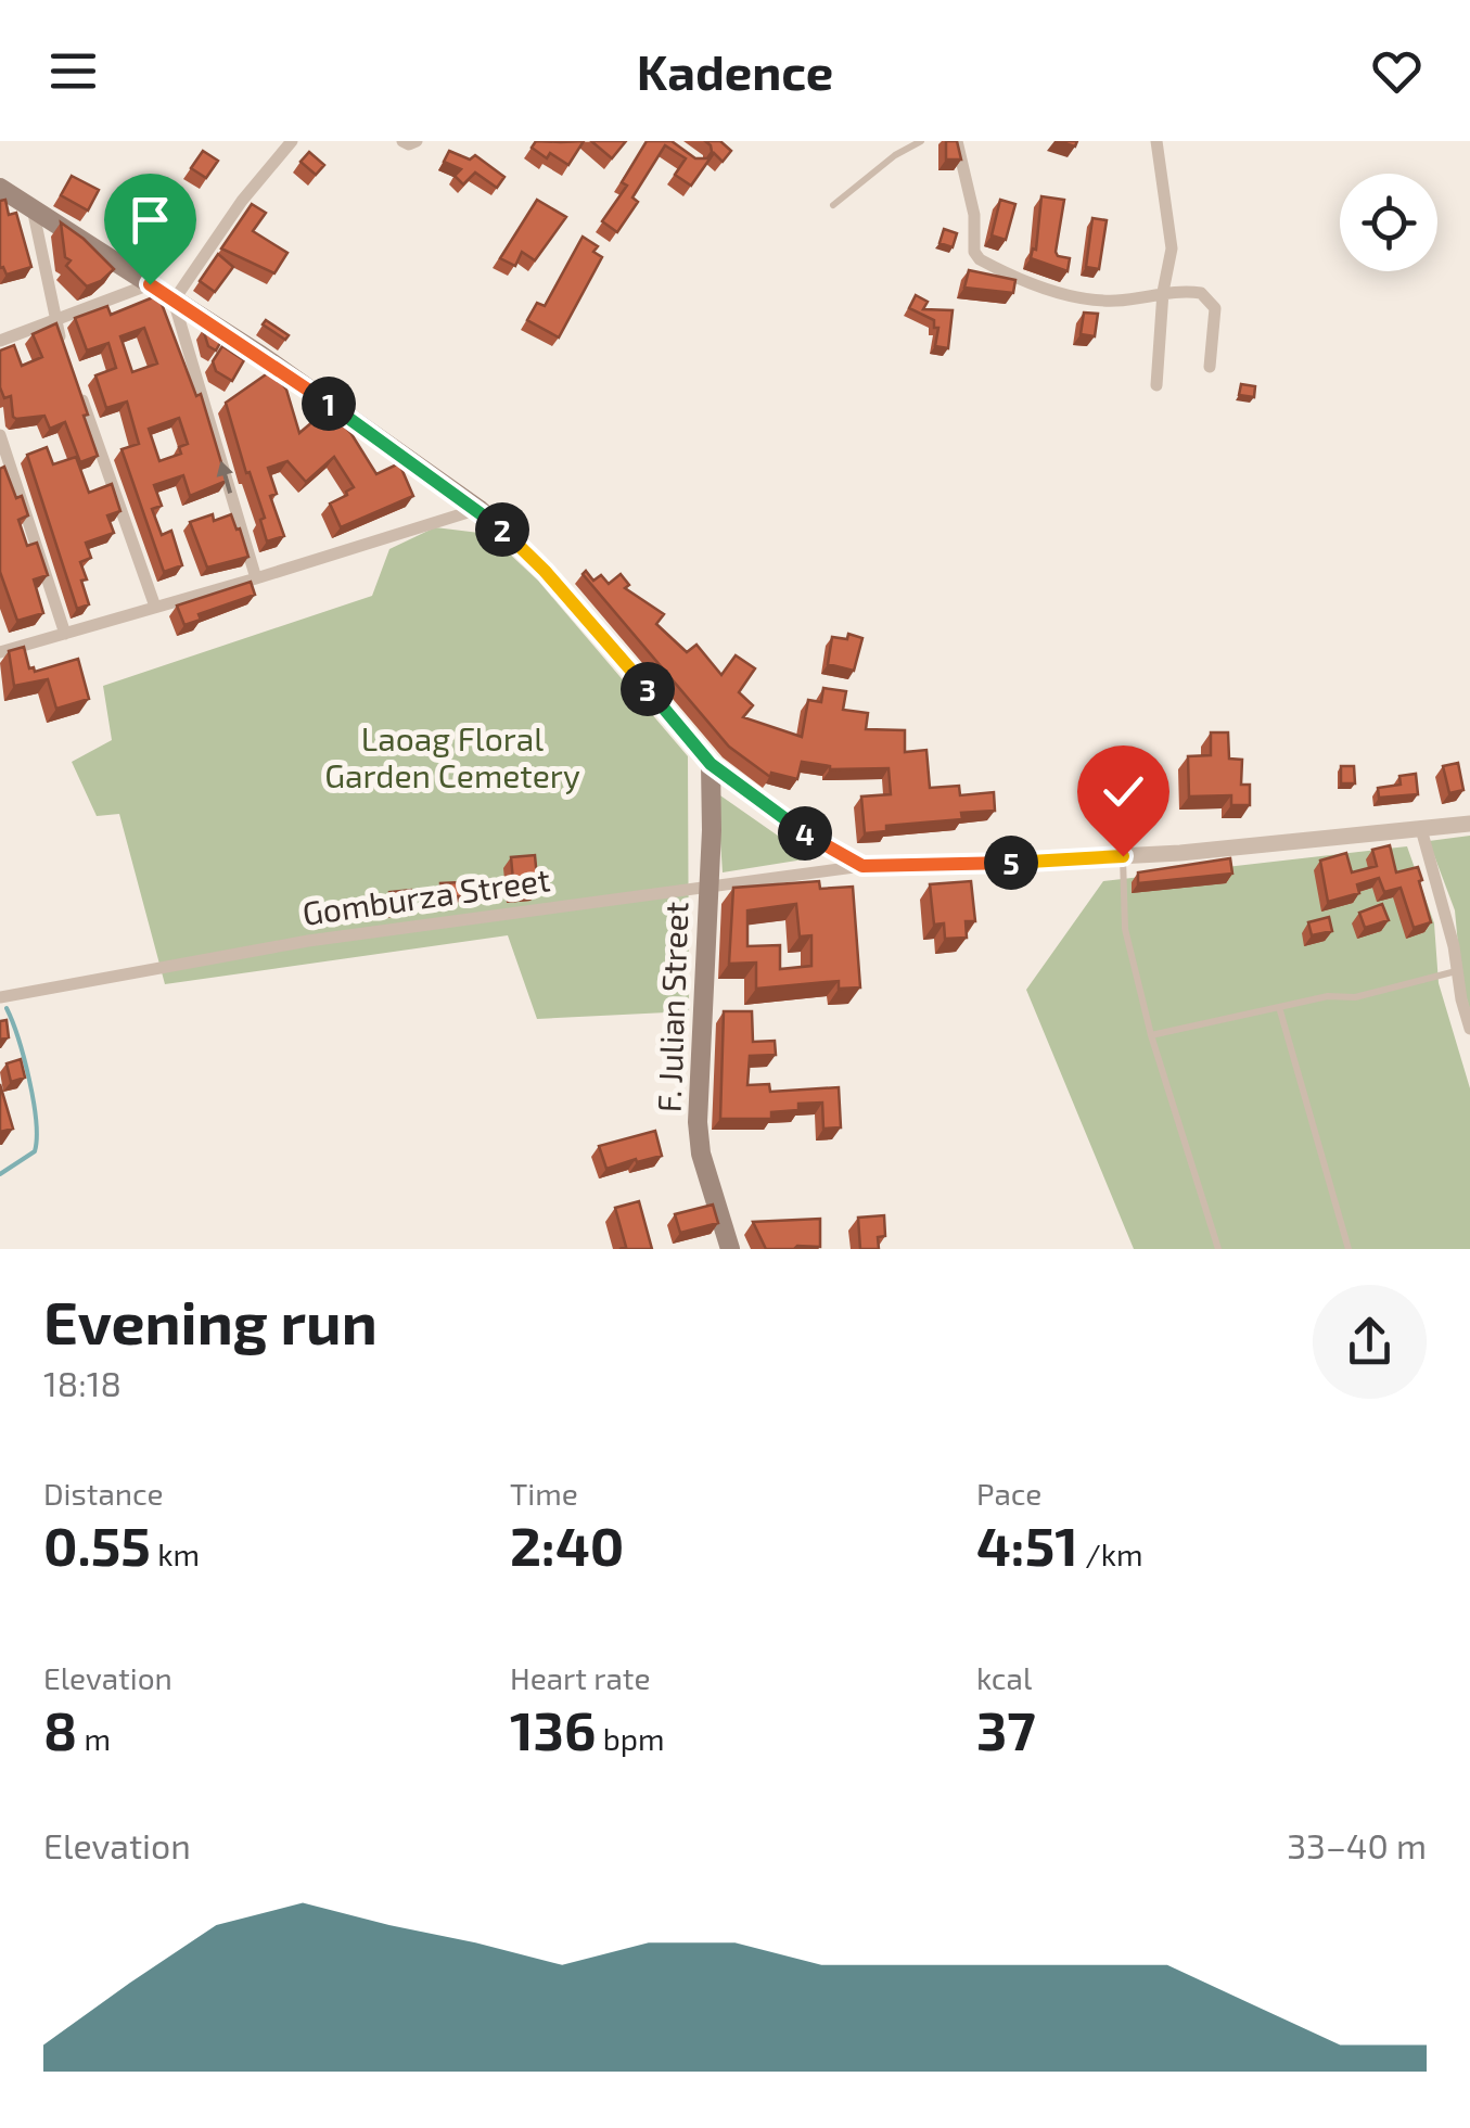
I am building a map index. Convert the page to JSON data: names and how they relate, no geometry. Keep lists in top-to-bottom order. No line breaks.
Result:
{"streets":{"main road":["F. Julian Street"],"street":["Gomburza Street"]},"crossings":[["Gomburza Street","F. Julian Street"]],"parks":["Laoag Floral Garden Cemetery"],"page":{"header":"Kadence","pins":["1","2","3","4","5"],"heading":["Evening run","18:18"],"stats":[["Distance","0.55 km"],["Time","2:40"],["Pace","4:51 /km"],["Elevation","8 m"],["Heart rate","136 bpm"],["kcal","37"]],"chart":["Elevation","33–40 m"]}}
